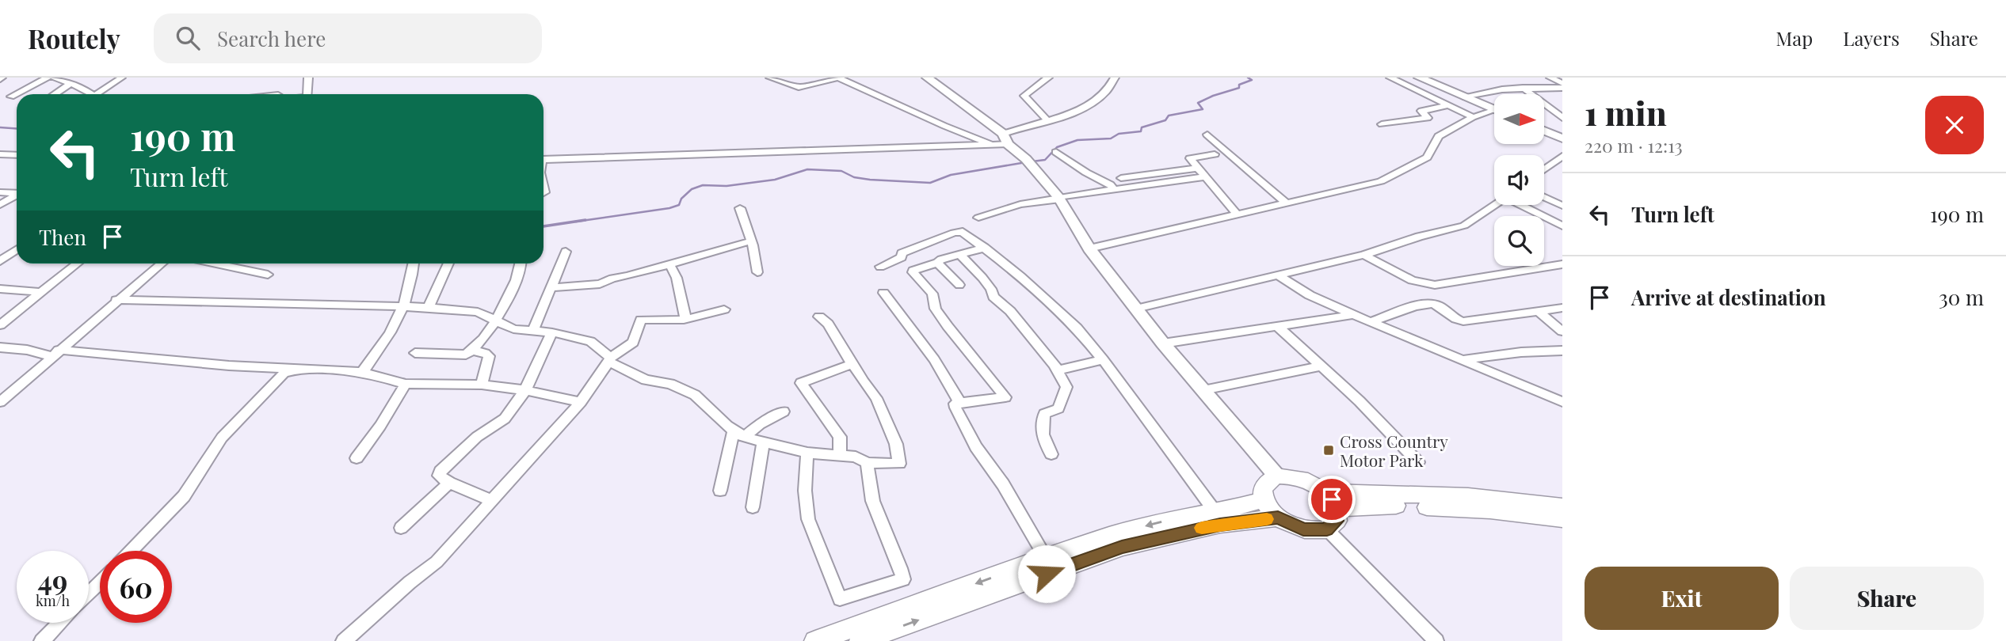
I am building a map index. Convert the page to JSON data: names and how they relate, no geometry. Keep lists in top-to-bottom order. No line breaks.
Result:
{"places":{"transit":["Cross Country Motor Park"]},"north":"right","page":{"header":"Routely","search":"Search here","nav":["Map","Layers","Share"],"heading":["1 min","220 m · 12:13"],"turn":["190 m","Turn left"],"list":[{"name":"Turn left","value":"190 m"},{"name":"Arrive at destination","value":"30 m"}],"then":"Then","speed":"49 km/h","limit":"60","buttons":["Exit","Share"]}}
